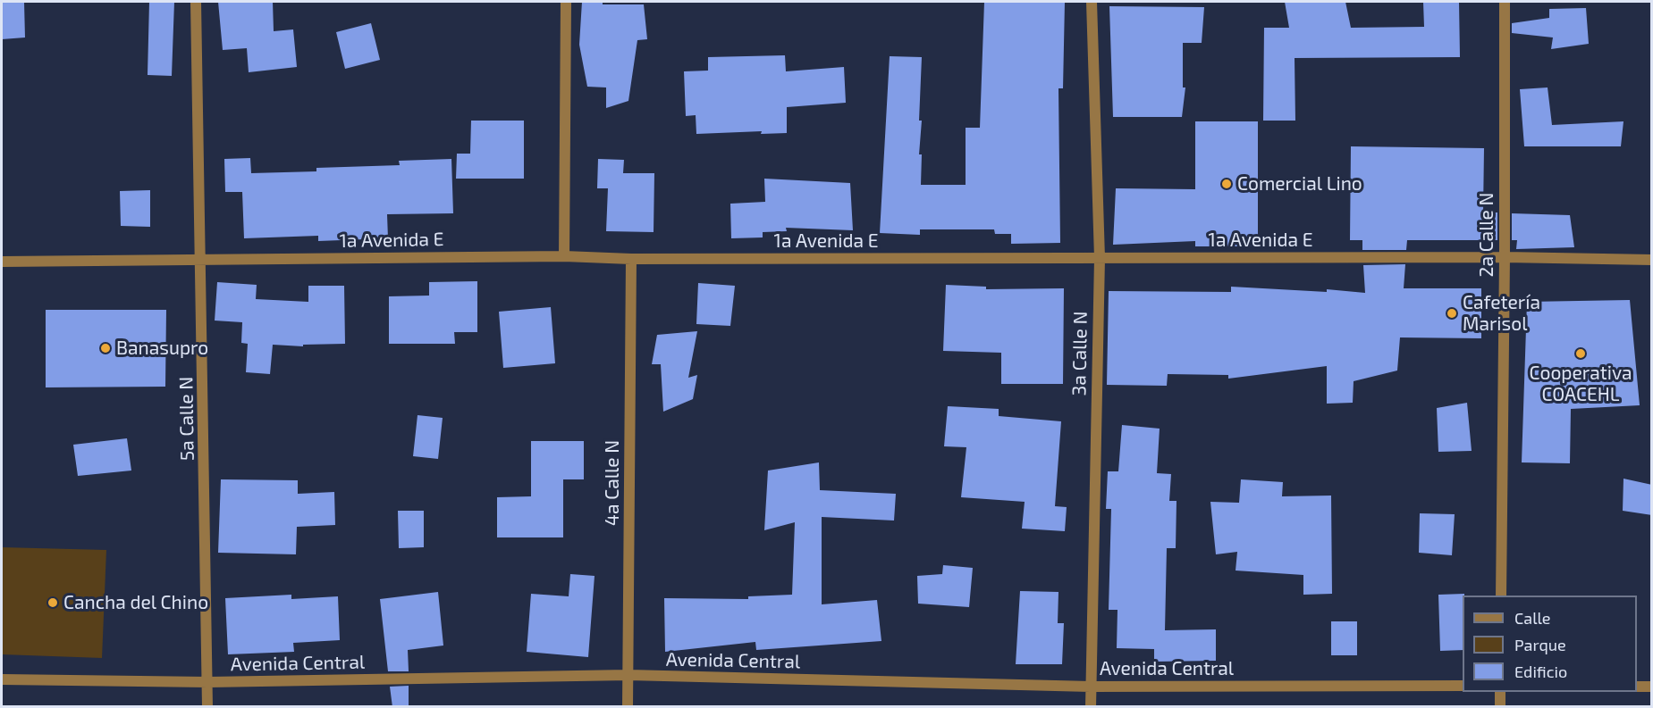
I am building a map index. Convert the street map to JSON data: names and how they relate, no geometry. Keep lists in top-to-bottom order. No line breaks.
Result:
{"streets":{"street":["2a Calle N","1a Avenida E","3a Calle N","5a Calle N","4a Calle N","Avenida Central"]},"crossings":[["2a Calle N","1a Avenida E"],["1a Avenida E","3a Calle N"],["1a Avenida E","5a Calle N"],["1a Avenida E","4a Calle N"],["3a Calle N","Avenida Central"],["5a Calle N","Avenida Central"],["4a Calle N","Avenida Central"]],"places":["Comercial Lino","Cafetería Marisol","Banasupro","Cooperativa COACEHL","Cancha del Chino"],"legend":["Calle","Parque","Edificio"]}
